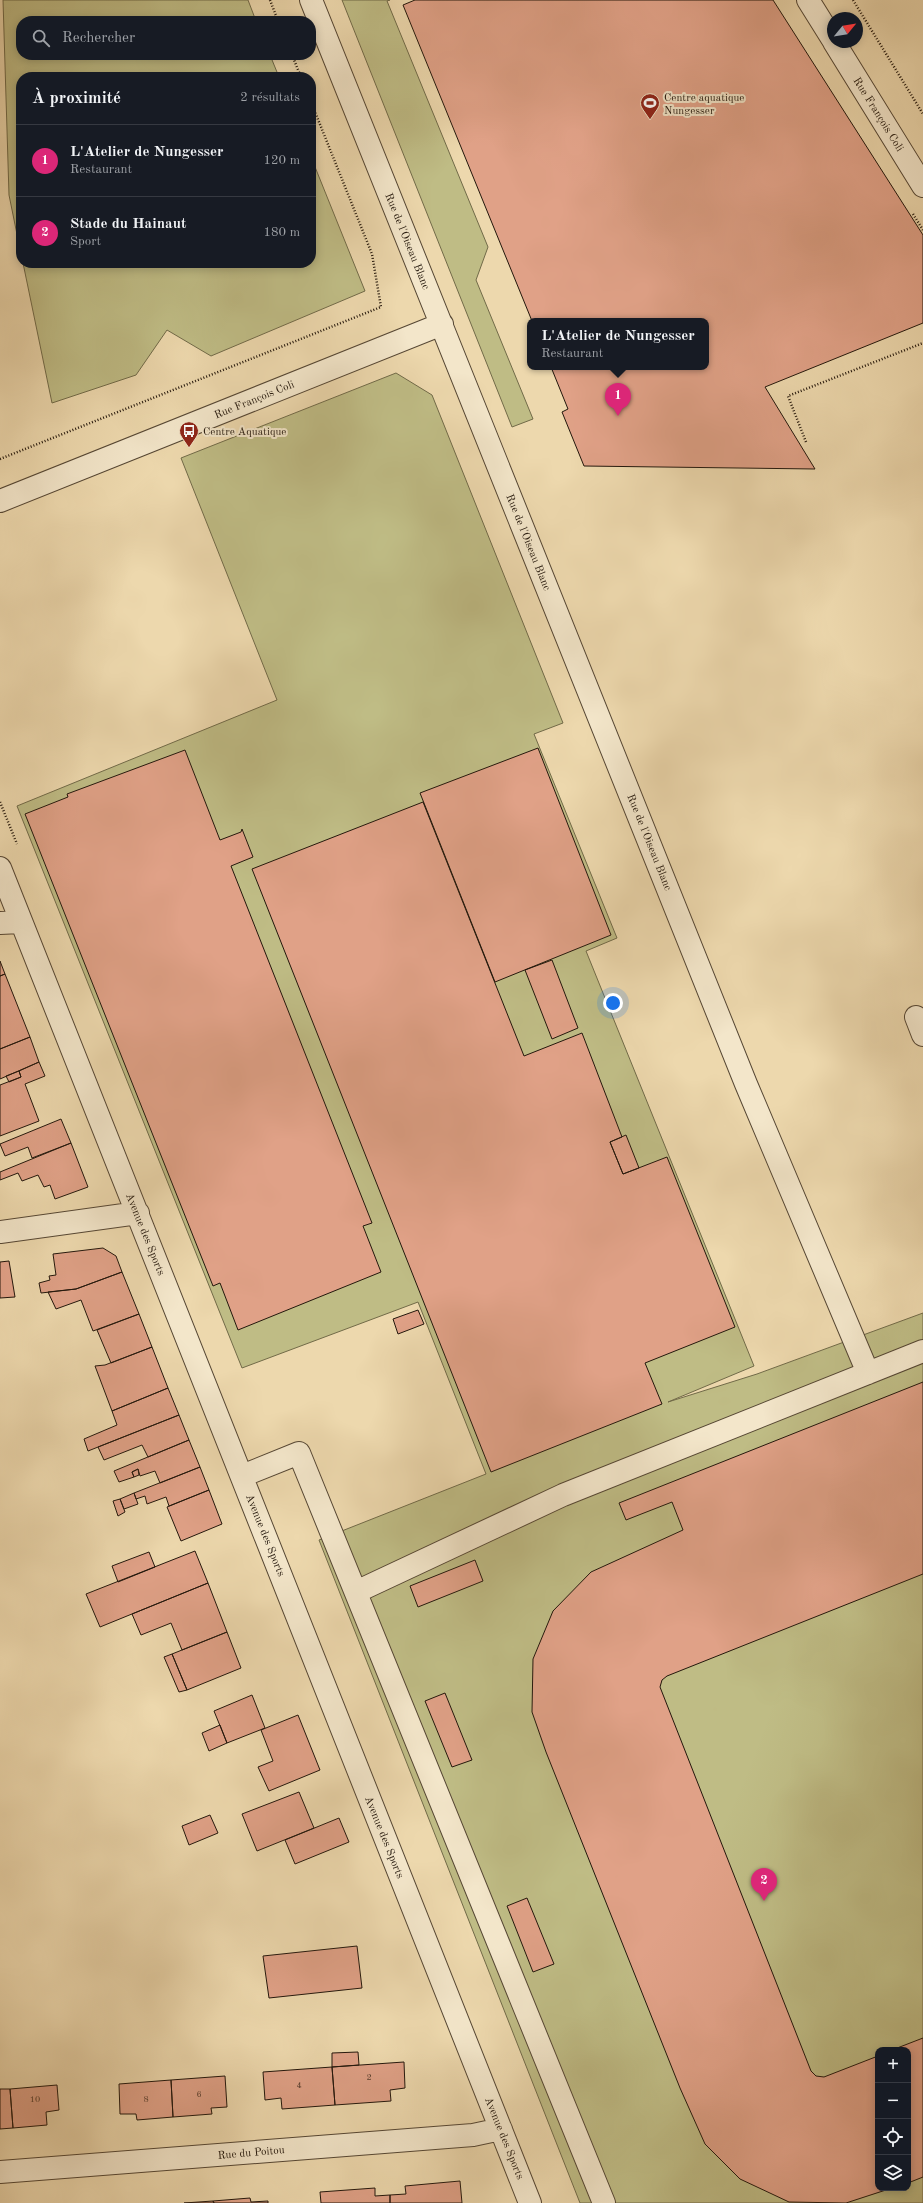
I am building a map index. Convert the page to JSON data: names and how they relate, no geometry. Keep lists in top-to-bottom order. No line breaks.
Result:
{"streets":{"street":["Rue François Coli","Rue de l'Oiseau Blanc","Avenue des Sports","Rue du Poitou"]},"crossings":[["Rue François Coli","Rue de l'Oiseau Blanc"],["Avenue des Sports","Rue du Poitou"]],"places":{"sports":["Centre aquatique Nungesser"],"bus stop":["Centre Aquatique"]},"house_numbers":["2","4","6","10","8"],"north":"top right","page":{"search":"Rechercher","heading":["À proximité","2 résultats"],"list":[{"mark":"1","name":"L'Atelier de Nungesser","note":"Restaurant","value":"120 m"},{"mark":"2","name":"Stade du Hainaut","note":"Sport","value":"180 m"}],"popup":["L'Atelier de Nungesser","Restaurant"],"pins":["1","2"],"map_buttons":["+","−"]}}
